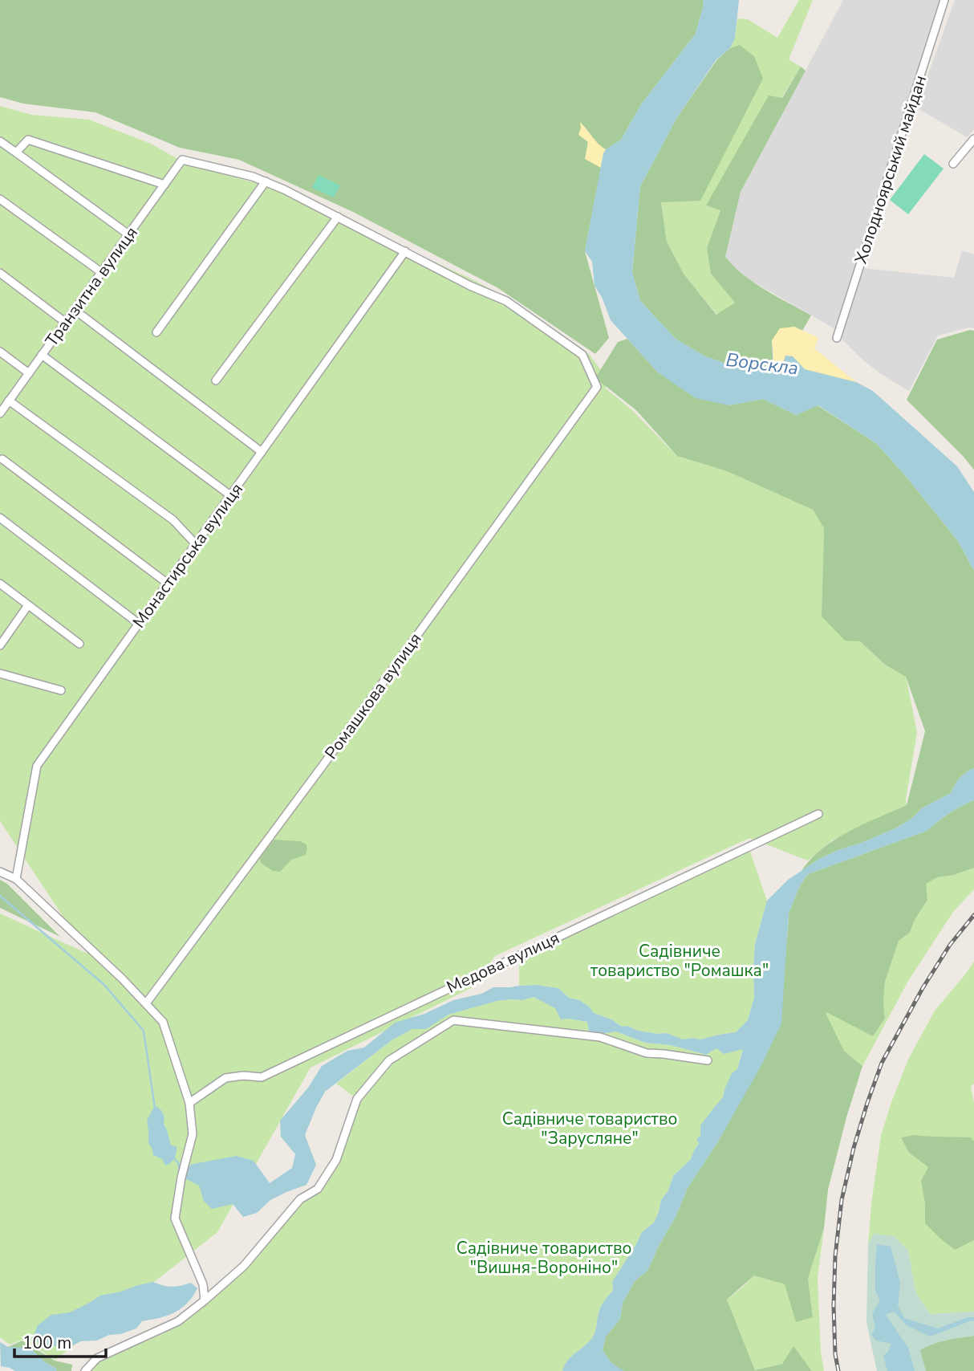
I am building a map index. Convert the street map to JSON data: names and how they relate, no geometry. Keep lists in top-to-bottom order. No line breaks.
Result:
{"streets":{"street":["Холодноярський майдан","Транзитна вулиця","Монастирська вулиця","Ромашкова вулиця","Медова вулиця"]},"crossings":[["Монастирська вулиця","Ромашкова вулиця"]],"water":["Ворскла"],"parks":["Садівниче товариство \"Ромашка\"","Садівниче товариство \"Зарусляне\"","Садівниче товариство \"Вишня-Вороніно\""],"scale_bar":"100 m"}
